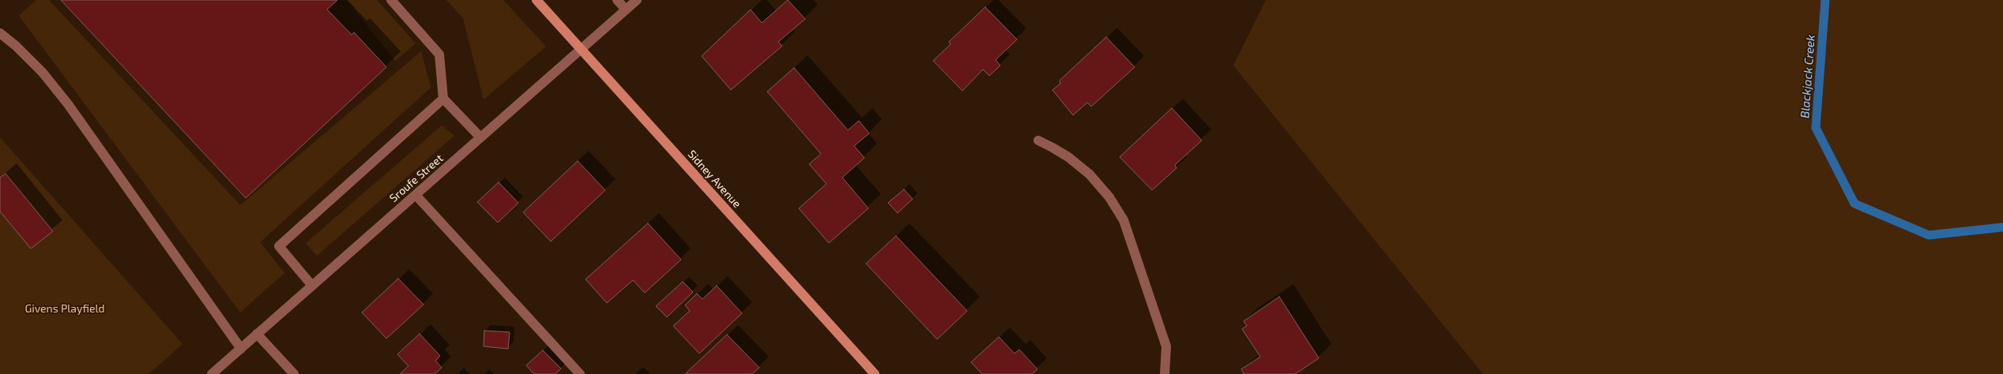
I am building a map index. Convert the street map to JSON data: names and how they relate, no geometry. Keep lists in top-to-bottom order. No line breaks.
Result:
{"streets":{"main road":["Sidney Avenue"],"street":["Sroufe Street"]},"crossings":[["Sroufe Street","Sidney Avenue"]],"water":["Blackjack Creek"],"parks":["Givens Playfield"]}
